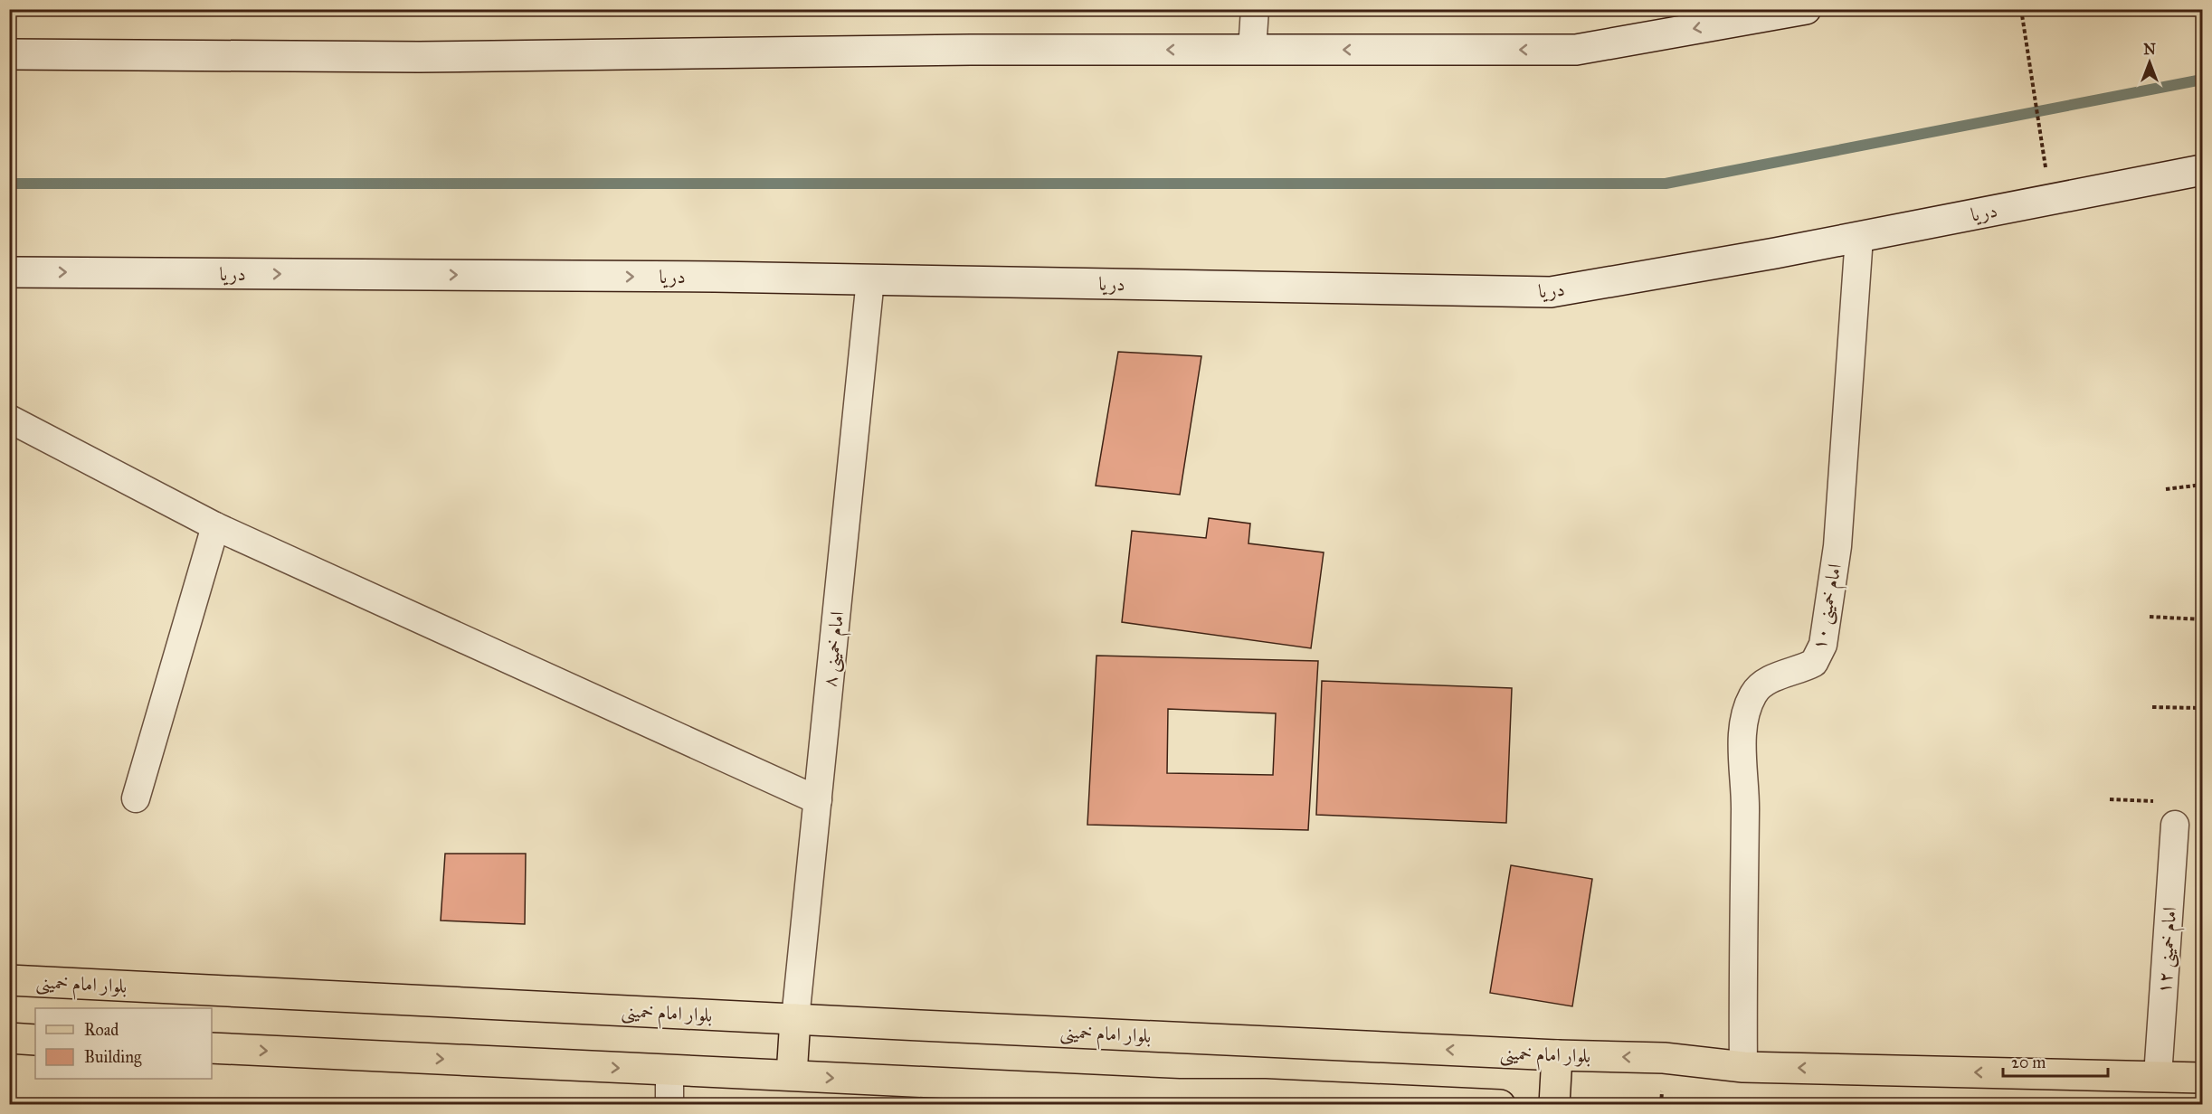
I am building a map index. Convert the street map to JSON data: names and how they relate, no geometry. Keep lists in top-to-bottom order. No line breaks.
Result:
{"streets":{"main road":["بلوار امام خمینی"],"street":["دریا","امام خمینی ۱۰","امام خمینی ۸","امام خمینی ۱۲"]},"crossings":[["دریا","امام خمینی ۱۰"],["دریا","امام خمینی ۸"],["امام خمینی ۱۰","بلوار امام خمینی"],["امام خمینی ۸","بلوار امام خمینی"],["امام خمینی ۱۲","بلوار امام خمینی"]],"legend":["Road","Building"],"scale_bar":"20 m","north":"top"}
